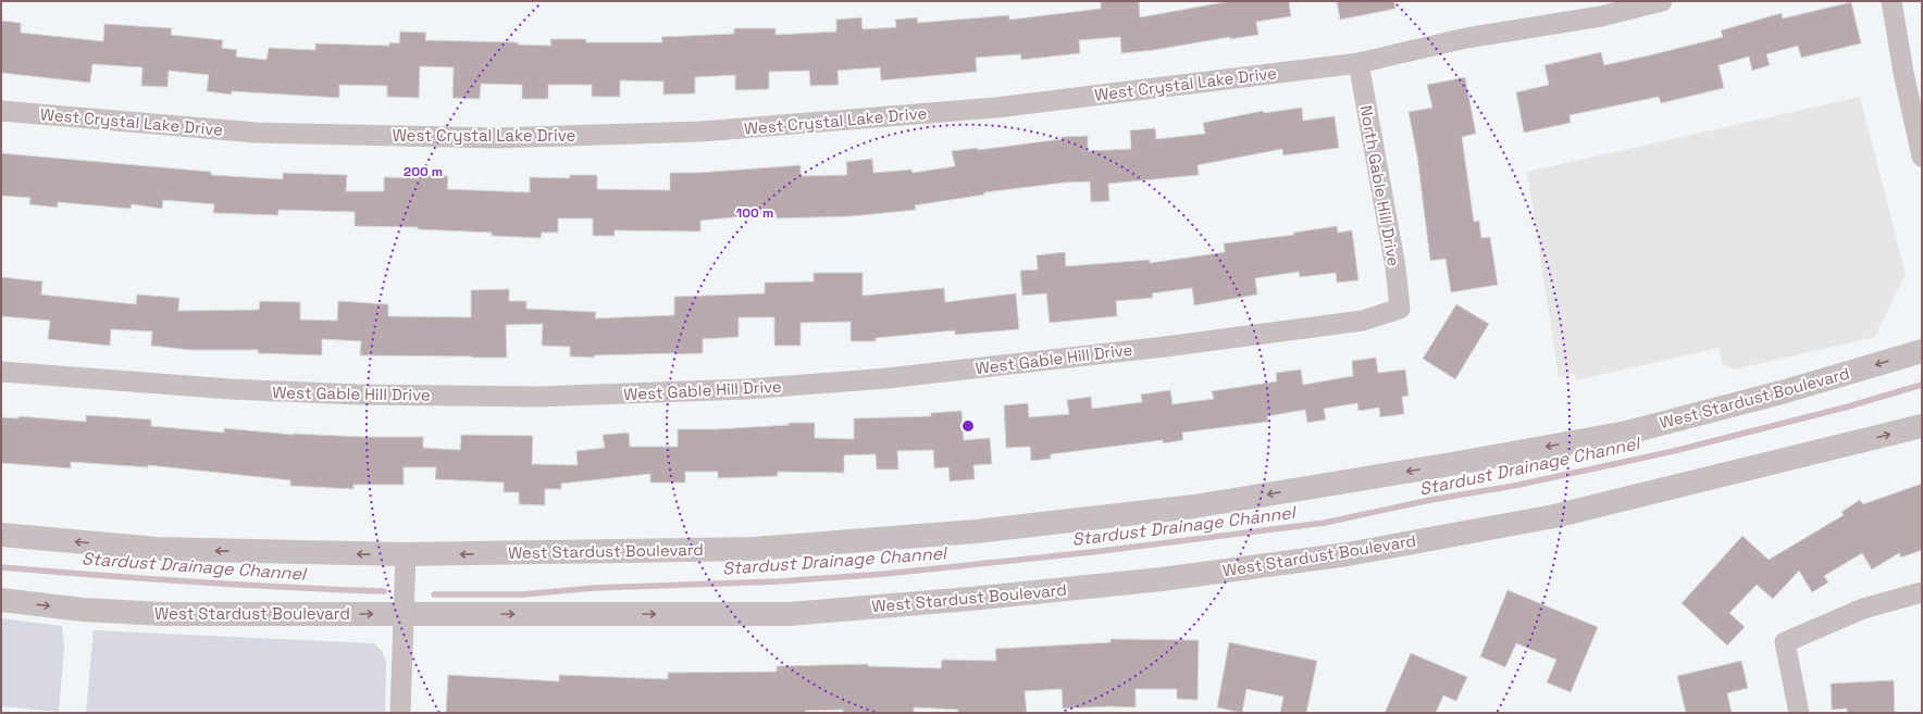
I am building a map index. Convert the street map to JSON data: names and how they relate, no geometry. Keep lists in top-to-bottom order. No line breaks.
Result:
{"streets":{"street":["West Crystal Lake Drive","North Gable Hill Drive","West Gable Hill Drive","West Stardust Boulevard"]},"crossings":[["West Crystal Lake Drive","North Gable Hill Drive"],["North Gable Hill Drive","West Gable Hill Drive"]],"water":["Stardust Drainage Channel"],"rings":["200 m","100 m"]}
